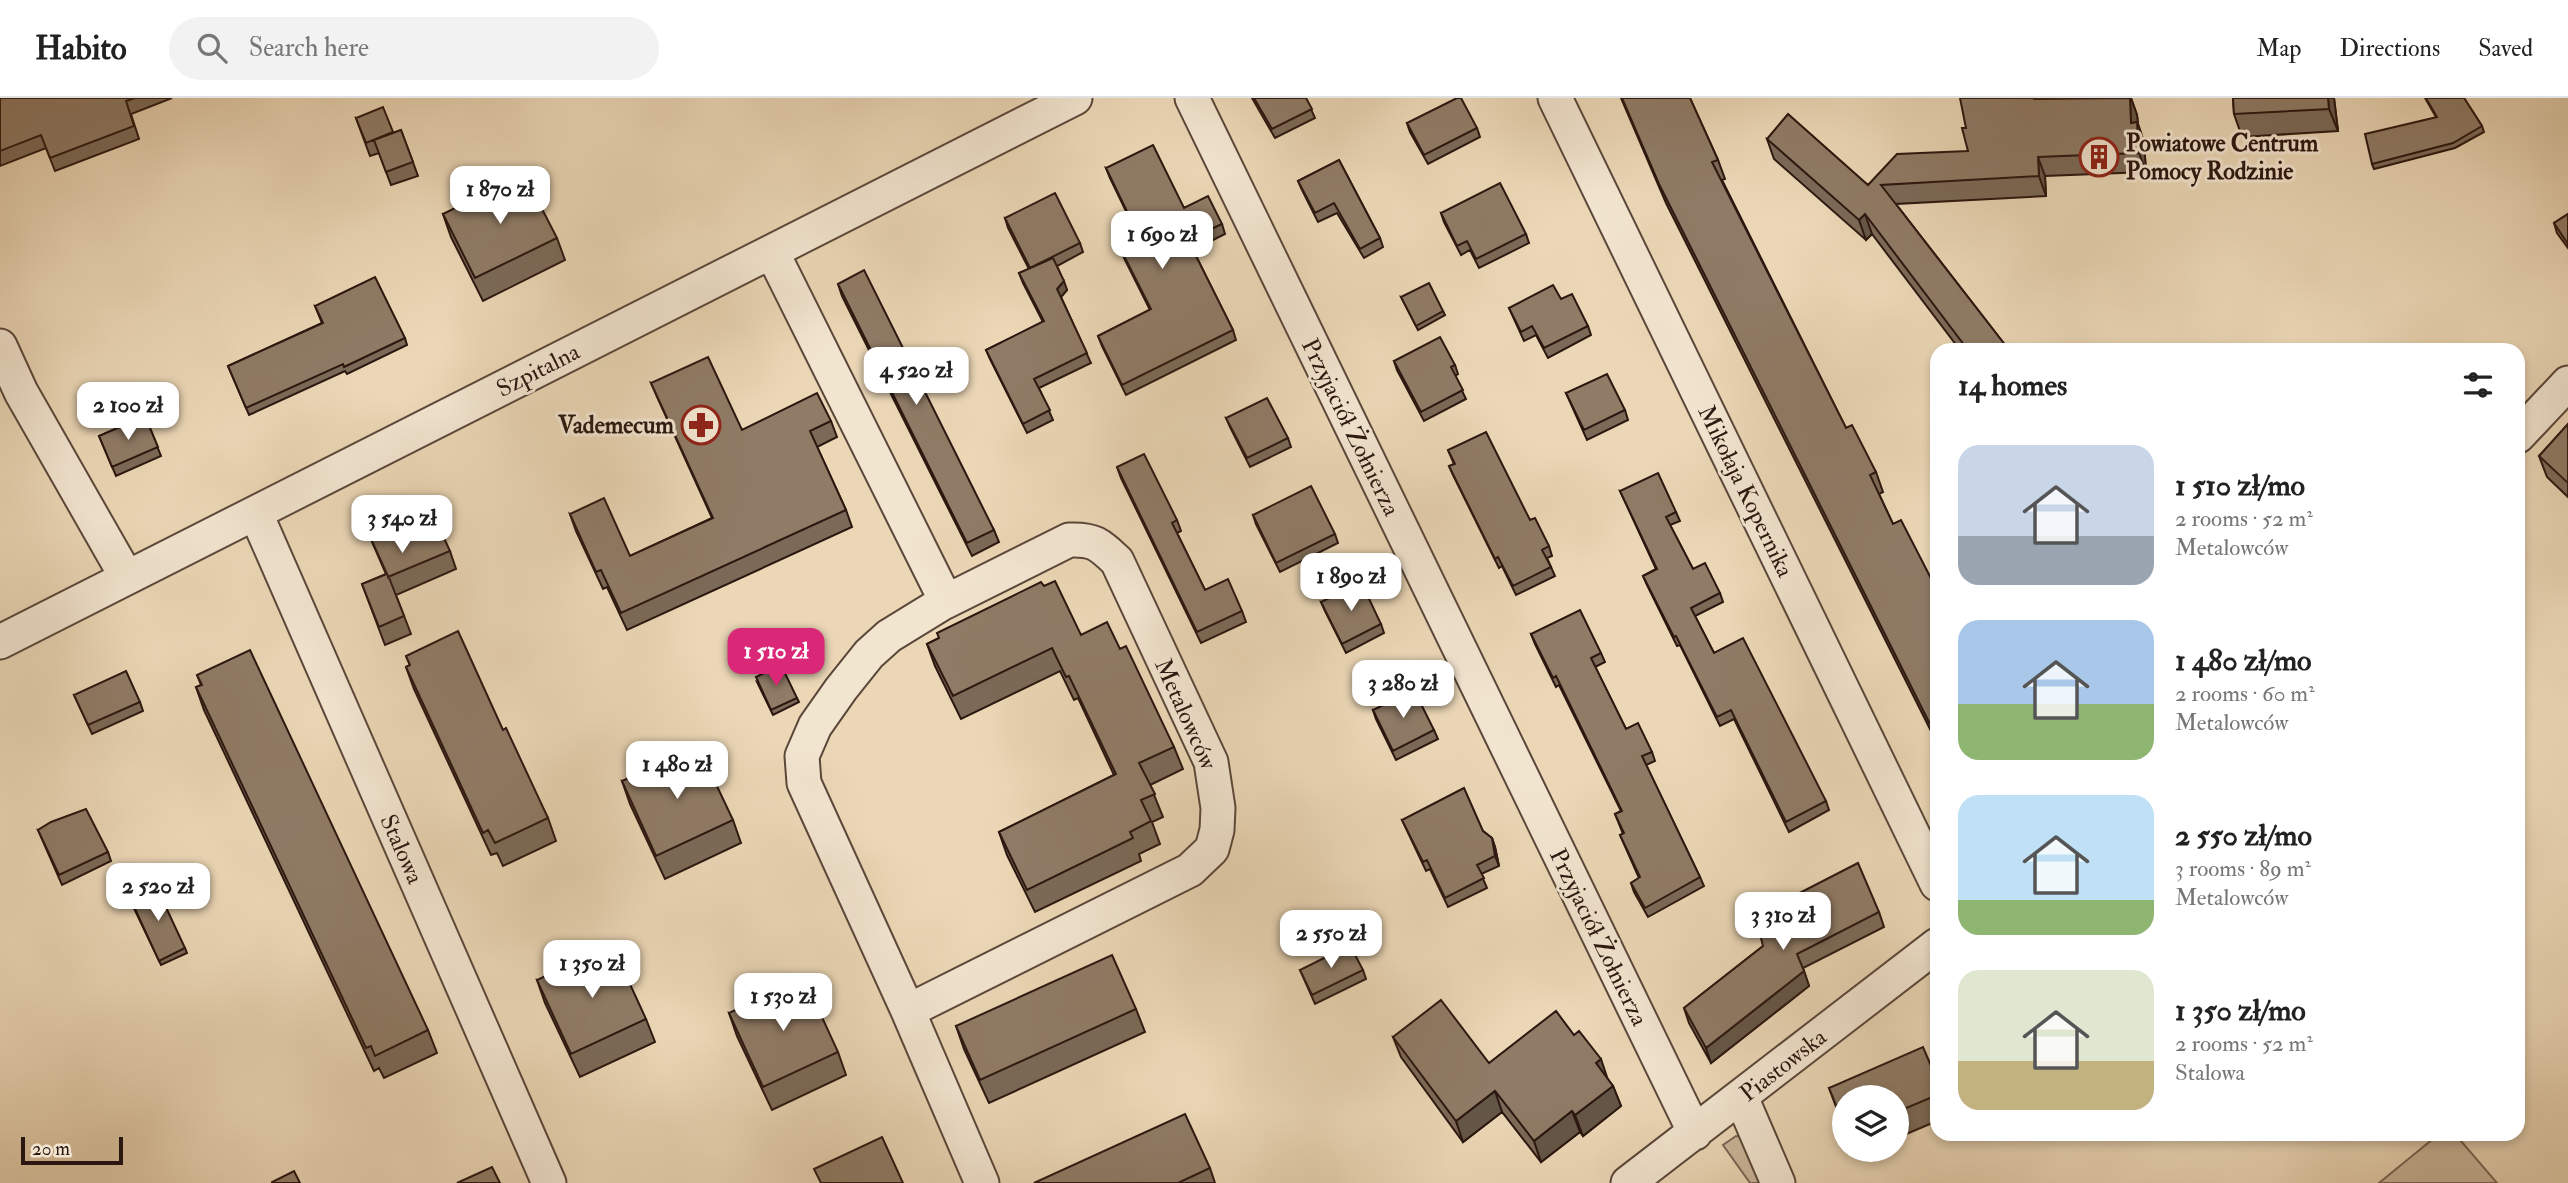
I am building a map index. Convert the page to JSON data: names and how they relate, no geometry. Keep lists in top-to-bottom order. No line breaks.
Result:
{"streets":{"street":["Szpitalna","Przyjaciół Żołnierza","Mikołaja Kopernika","Metalowców","Stalowa","Piastowska"]},"crossings":[["Szpitalna","Stalowa"],["Przyjaciół Żołnierza","Piastowska"]],"places":{"building":["Powiatowe Centrum Pomocy Rodzinie"],"pharmacy":["Vademecum"]},"scale_bar":"20 m","page":{"header":"Habito","search":"Search here","nav":["Map","Directions","Saved"],"price":["1 870 zł","1 690 zł","4 520 zł","2 100 zł","3 540 zł","1 890 zł","1 510 zł","3 280 zł","1 480 zł","2 520 zł","3 310 zł","2 550 zł","1 350 zł","1 530 zł"],"heading":"14 homes","list":[{"name":"1 510 zł/mo","note":"2 rooms · 52 m² · Metalowców"},{"name":"1 480 zł/mo","note":"2 rooms · 60 m² · Metalowców"},{"name":"2 550 zł/mo","note":"3 rooms · 89 m² · Metalowców"},{"name":"1 350 zł/mo","note":"2 rooms · 52 m² · Stalowa"}],"scale":"20 m"}}
